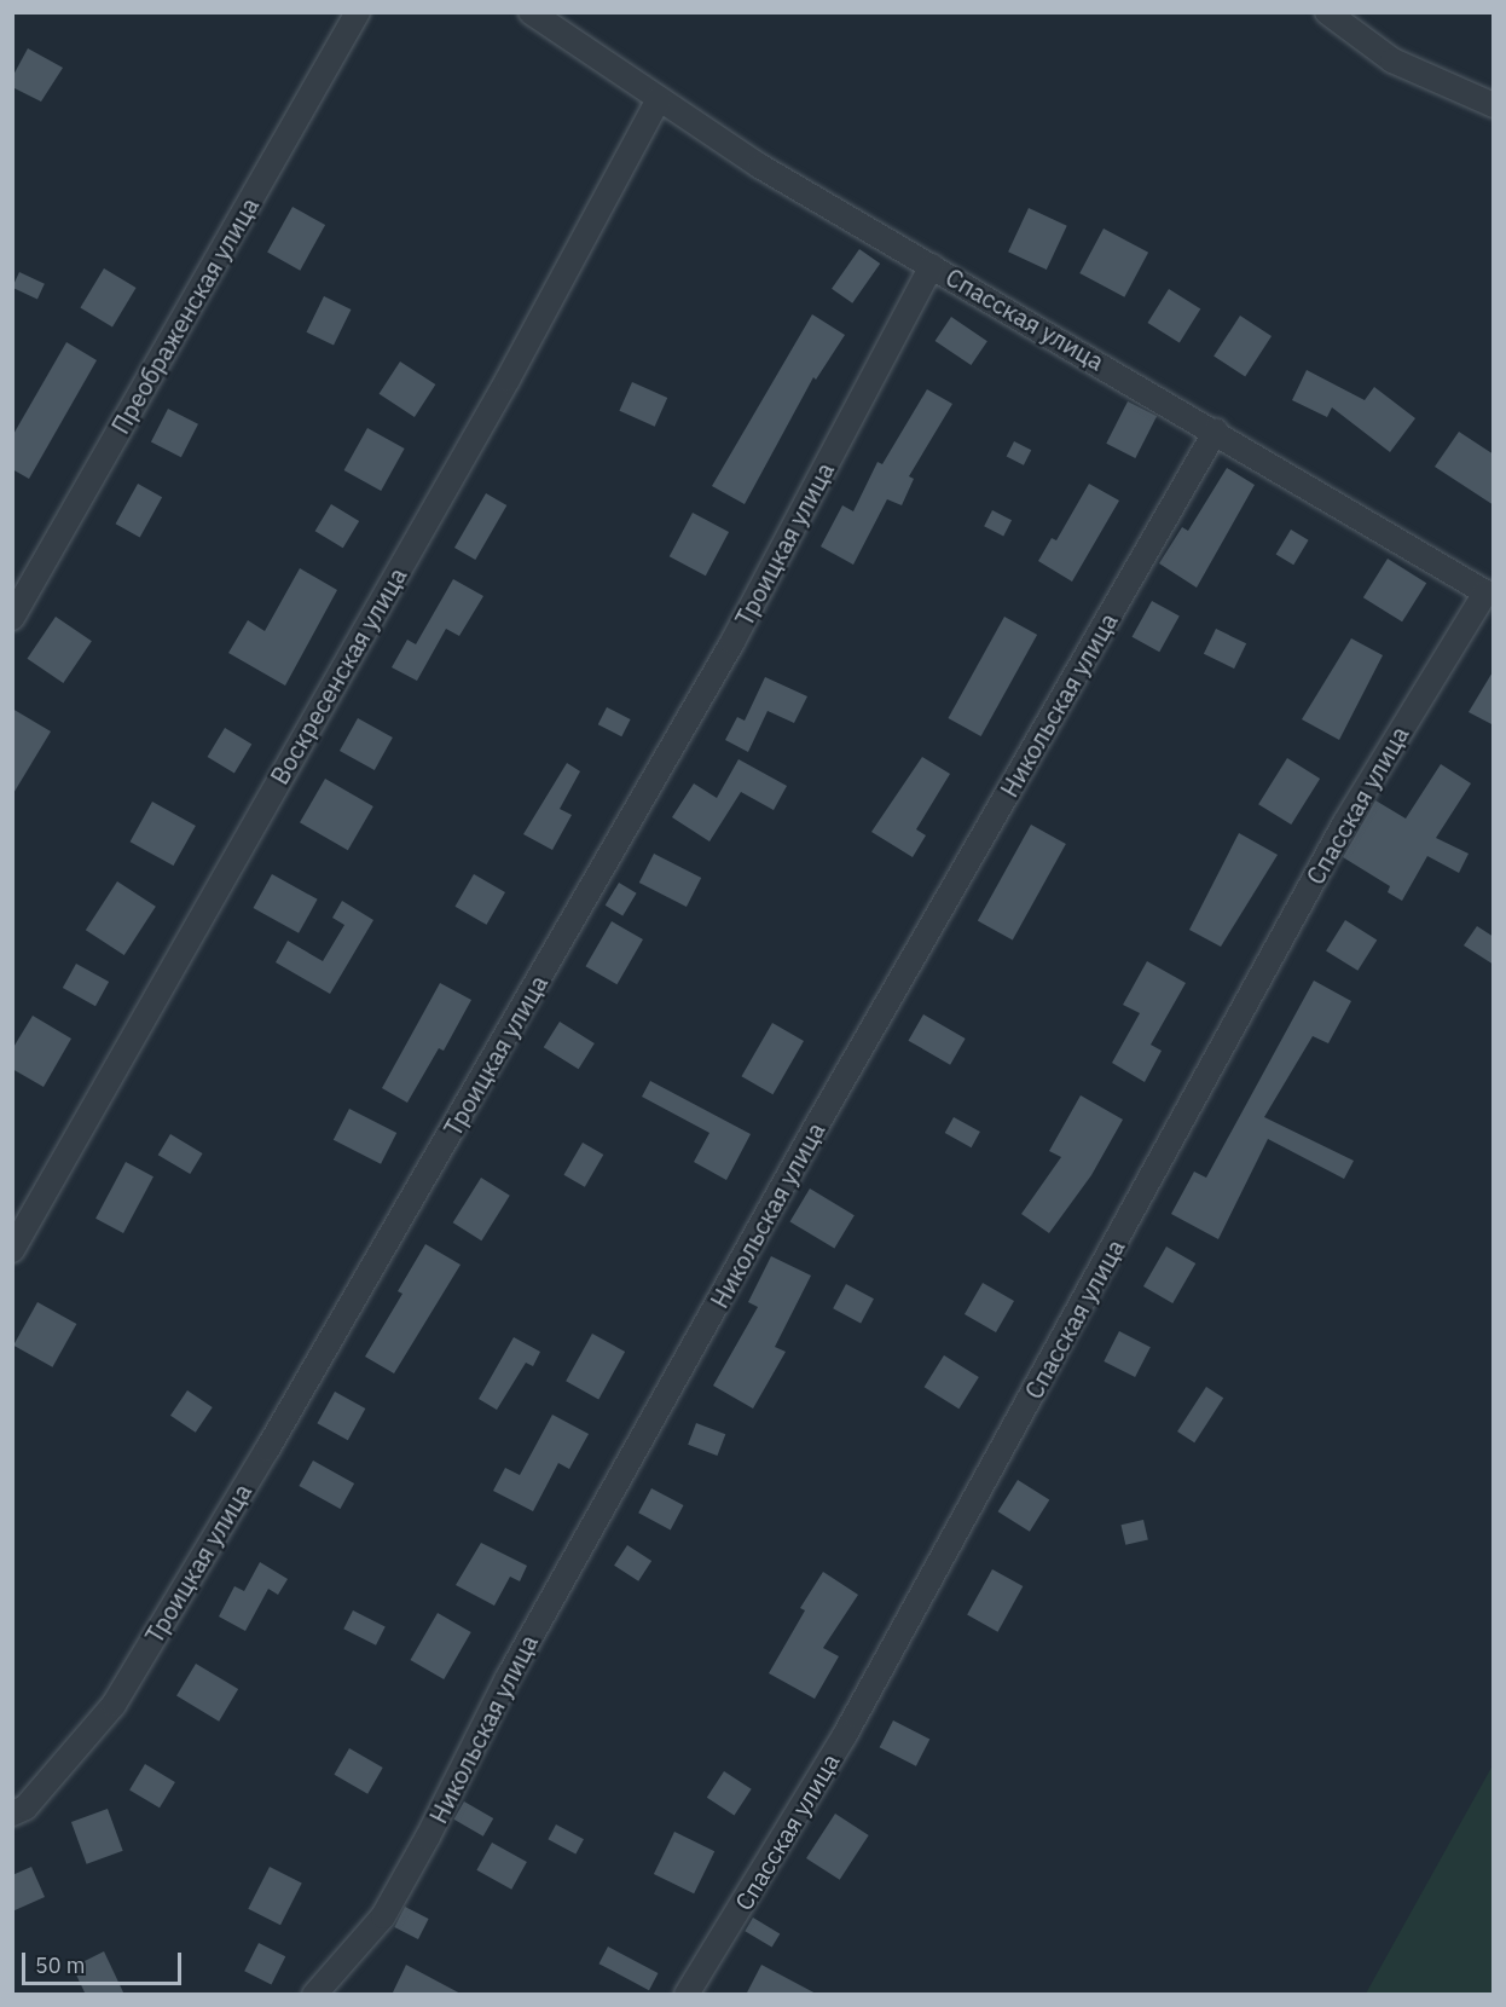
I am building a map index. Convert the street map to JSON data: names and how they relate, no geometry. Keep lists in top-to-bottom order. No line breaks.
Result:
{"streets":{"street":["Преображенская улица","Спасская улица","Троицкая улица","Воскресенская улица","Никольская улица"]},"crossings":[["Спасская улица","Троицкая улица"],["Спасская улица","Воскресенская улица"],["Спасская улица","Никольская улица"]],"scale_bar":"50 m"}
